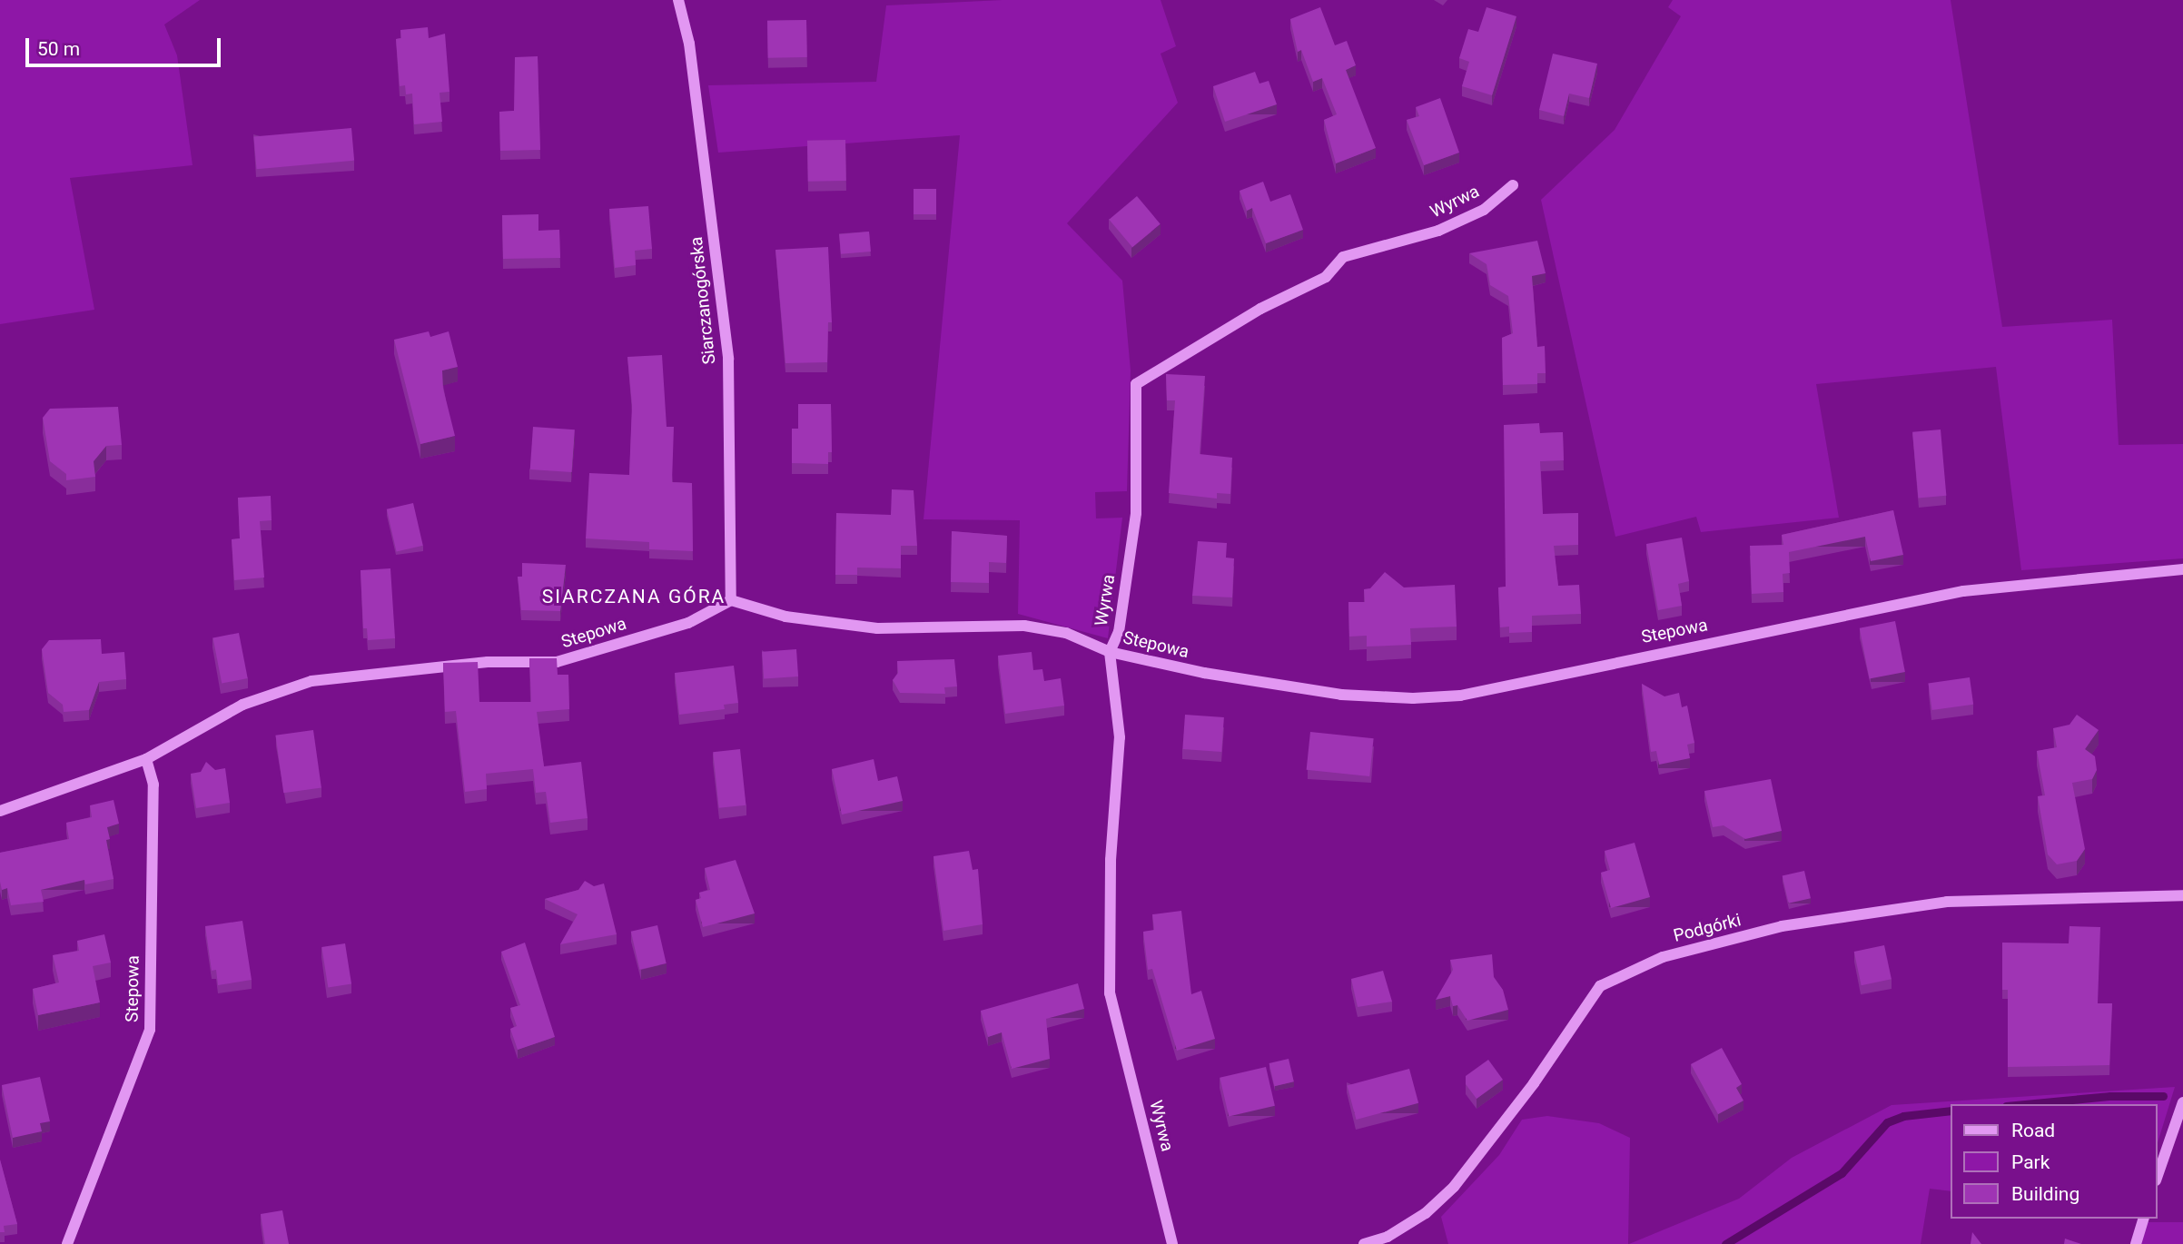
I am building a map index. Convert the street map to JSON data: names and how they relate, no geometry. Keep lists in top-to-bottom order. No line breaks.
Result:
{"streets":{"street":["Wyrwa","Siarczanogórska","Stepowa","Podgórki"]},"crossings":[["Wyrwa","Stepowa"],["Siarczanogórska","Stepowa"]],"districts":["SIARCZANA GÓRA"],"legend":["Road","Park","Building"],"scale_bar":"50 m"}
